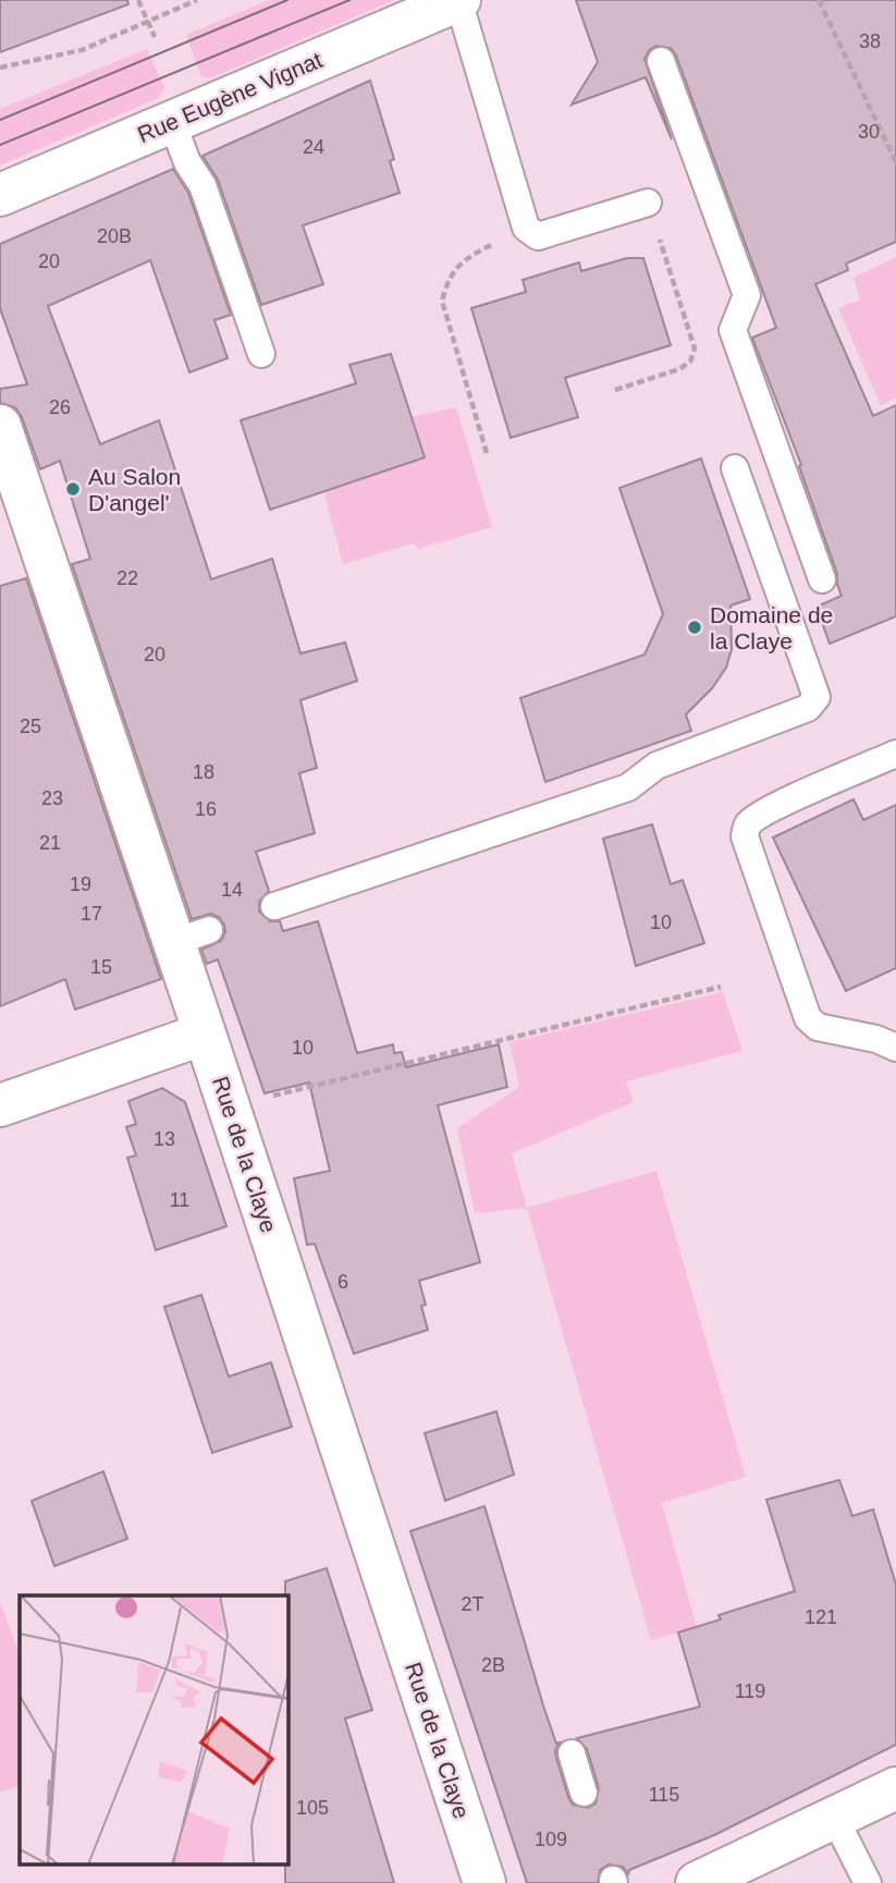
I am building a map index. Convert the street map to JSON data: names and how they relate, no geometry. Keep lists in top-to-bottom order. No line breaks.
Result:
{"streets":{"street":["Rue Eugène Vignat","Rue de la Claye"]},"places":["Au Salon D'angel'","Domaine de la Claye"],"house_numbers":["38","30","24","20B","20","26","22","20","25","18","23","16","21","19","14","17","10","15","10","13","11","6","2T","121","2B","119","115","105","109"]}
